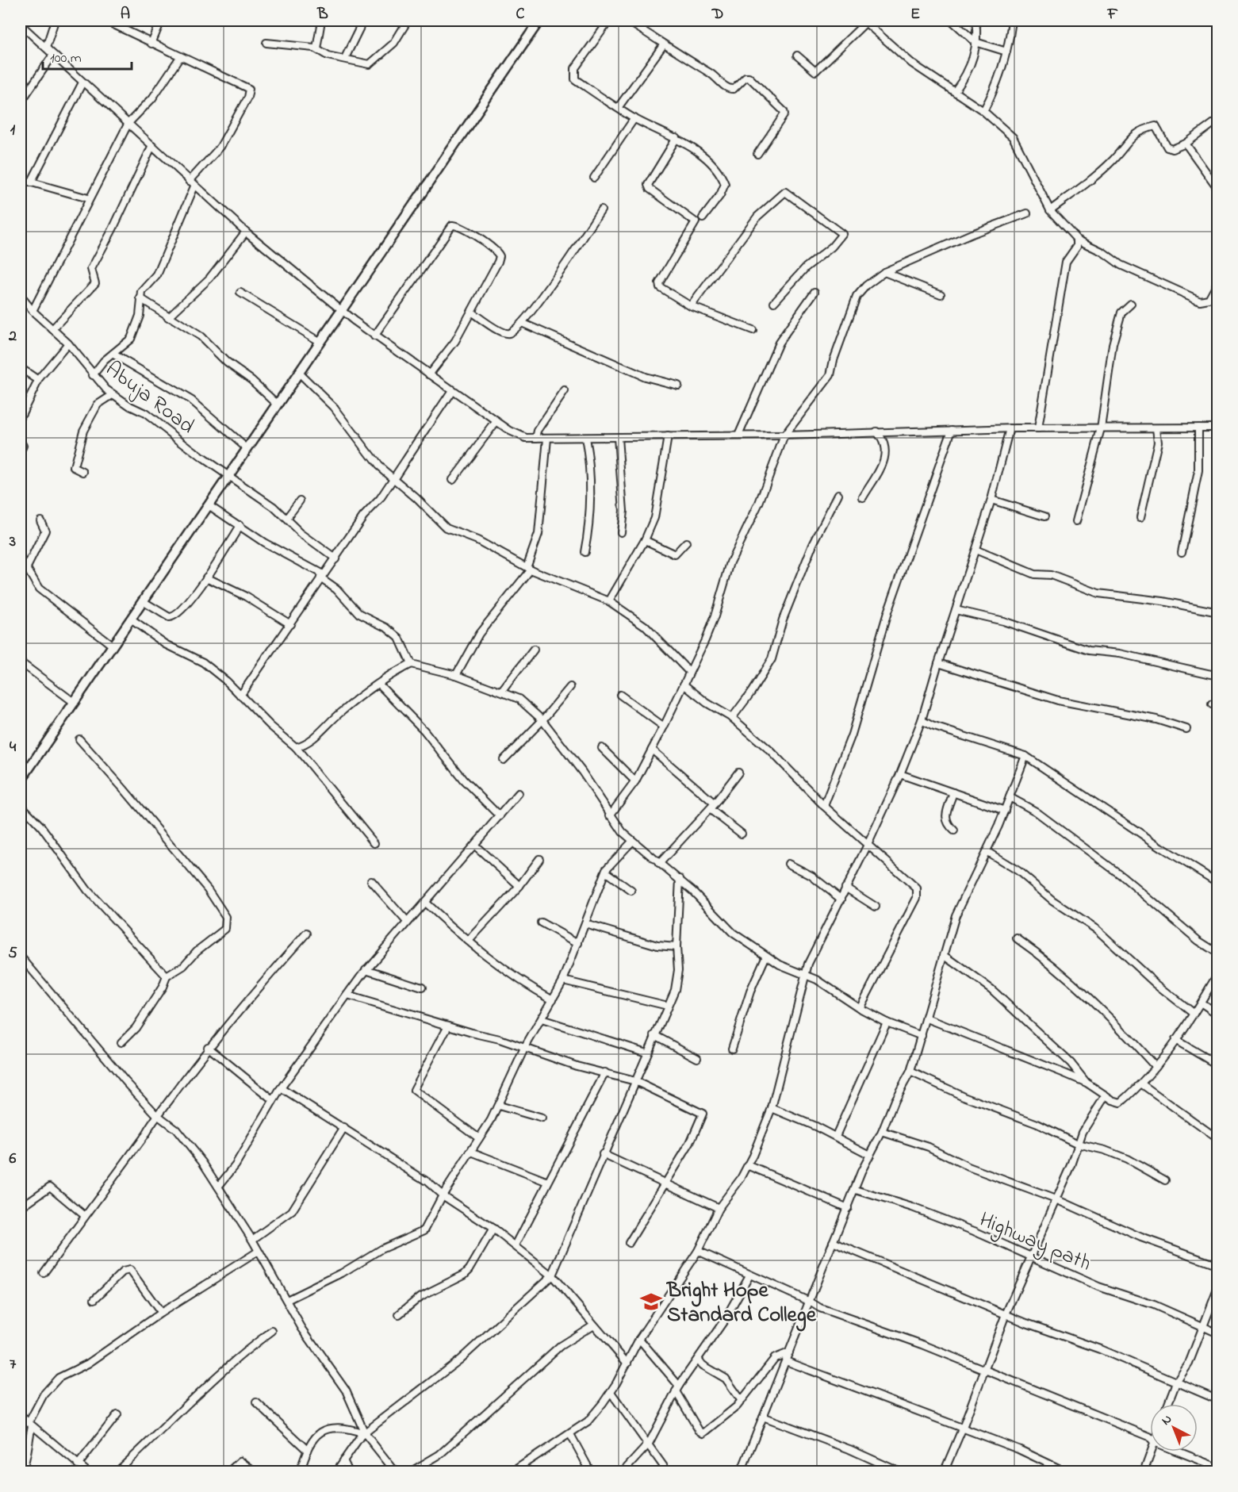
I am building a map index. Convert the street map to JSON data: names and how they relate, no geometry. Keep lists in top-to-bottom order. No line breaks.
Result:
{"streets":{"street":["Abuja Road","Highway path"]},"places":{"school or university":["Bright Hope Standard College"]},"scale_bar":"100 m","north":"top left","grid":{"columns":["A","B","C","D","E","F"],"rows":["1","2","3","4","5","6","7"]}}
